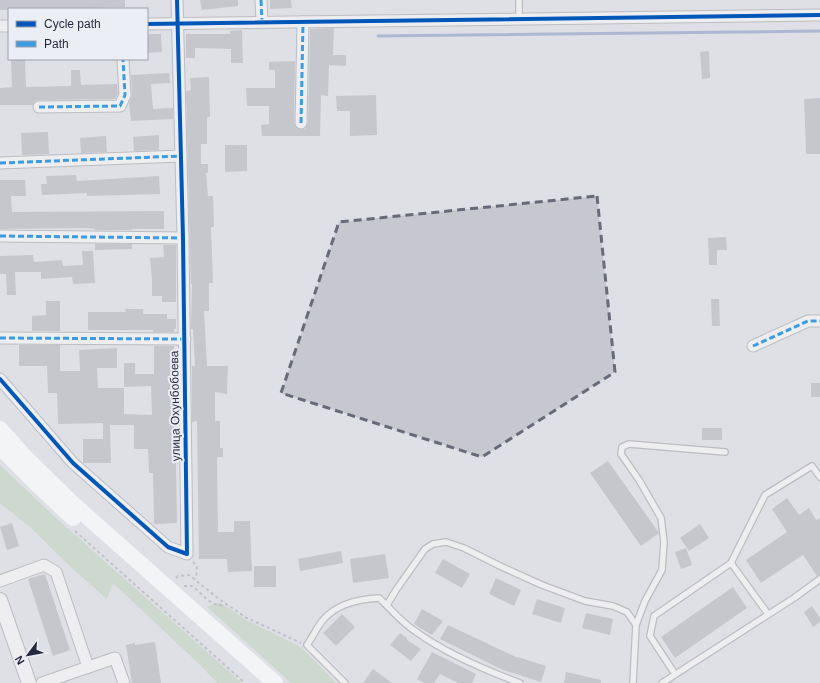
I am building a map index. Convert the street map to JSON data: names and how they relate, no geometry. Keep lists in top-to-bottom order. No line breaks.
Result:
{"streets":{"street":["улица Охунбобоева"]},"legend":["Cycle path","Path"],"north":"bottom left"}
